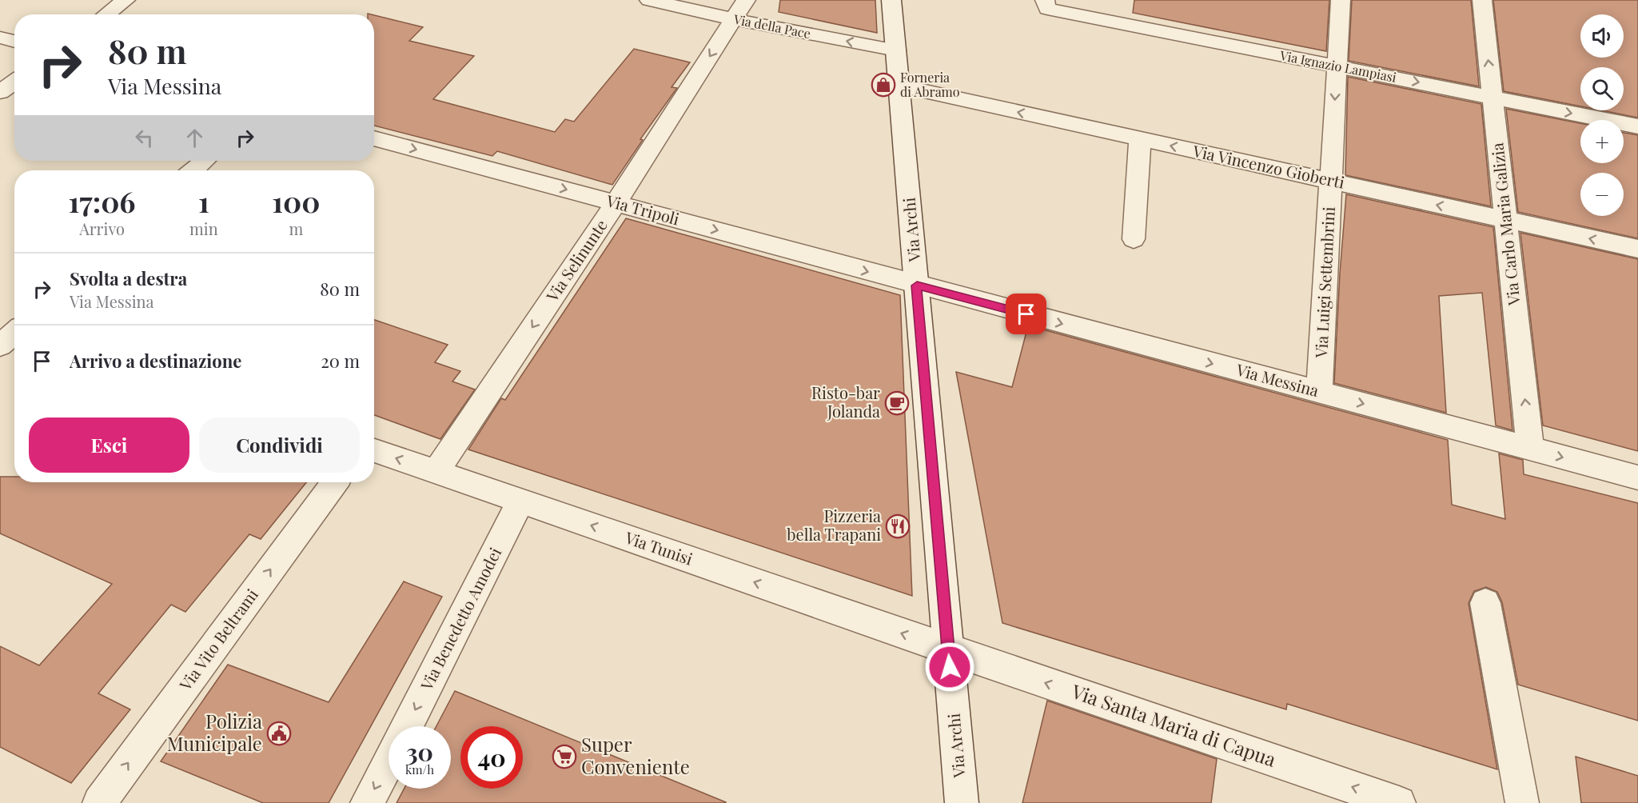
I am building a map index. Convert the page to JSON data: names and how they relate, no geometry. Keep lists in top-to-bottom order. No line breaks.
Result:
{"streets":{"street":["Via della Pace","Via Ignazio Lampiasi","Via Vincenzo Gioberti","Via Tripoli","Via Carlo Maria Galizia","Via Archi","Via Selinunte","Via Luigi Settembrini","Via Messina","Via Tunisi","Via Benedetto Amodei","Via Vito Beltrami","Via Santa Maria di Capua"]},"crossings":[["Via della Pace","Via Archi"],["Via della Pace","Via Selinunte"],["Via Ignazio Lampiasi","Via Carlo Maria Galizia"],["Via Ignazio Lampiasi","Via Luigi Settembrini"],["Via Vincenzo Gioberti","Via Carlo Maria Galizia"],["Via Vincenzo Gioberti","Via Archi"],["Via Vincenzo Gioberti","Via Luigi Settembrini"],["Via Tripoli","Via Archi"],["Via Tripoli","Via Selinunte"],["Via Tripoli","Via Messina"],["Via Carlo Maria Galizia","Via Messina"],["Via Archi","Via Messina"],["Via Archi","Via Tunisi"],["Via Archi","Via Santa Maria di Capua"],["Via Selinunte","Via Tunisi"],["Via Luigi Settembrini","Via Messina"],["Via Tunisi","Via Benedetto Amodei"],["Via Tunisi","Via Santa Maria di Capua"]],"one_way":["Via della Pace","Via Ignazio Lampiasi","Via Vincenzo Gioberti","Via Tripoli","Via Carlo Maria Galizia","Via Selinunte","Via Messina","Via Tunisi","Via Benedetto Amodei","Via Vito Beltrami","Via Santa Maria di Capua"],"places":{"shop":["Forneria di Abramo"],"cafe":["Risto-bar Jolanda"],"restaurant":["Pizzeria bella Trapani"],"public building":["Polizia Municipale"],"supermarket":["Super Conveniente"]},"page":{"map_buttons":["+","−"],"turn":["80 m","Via Messina"],"eta":["17:06","Arrivo","1","min","100","m"],"list":[{"name":"Svolta a destra","note":"Via Messina","value":"80 m"},{"name":"Arrivo a destinazione","value":"20 m"}],"buttons":["Esci","Condividi"],"speed":"30 km/h","limit":"40"}}
